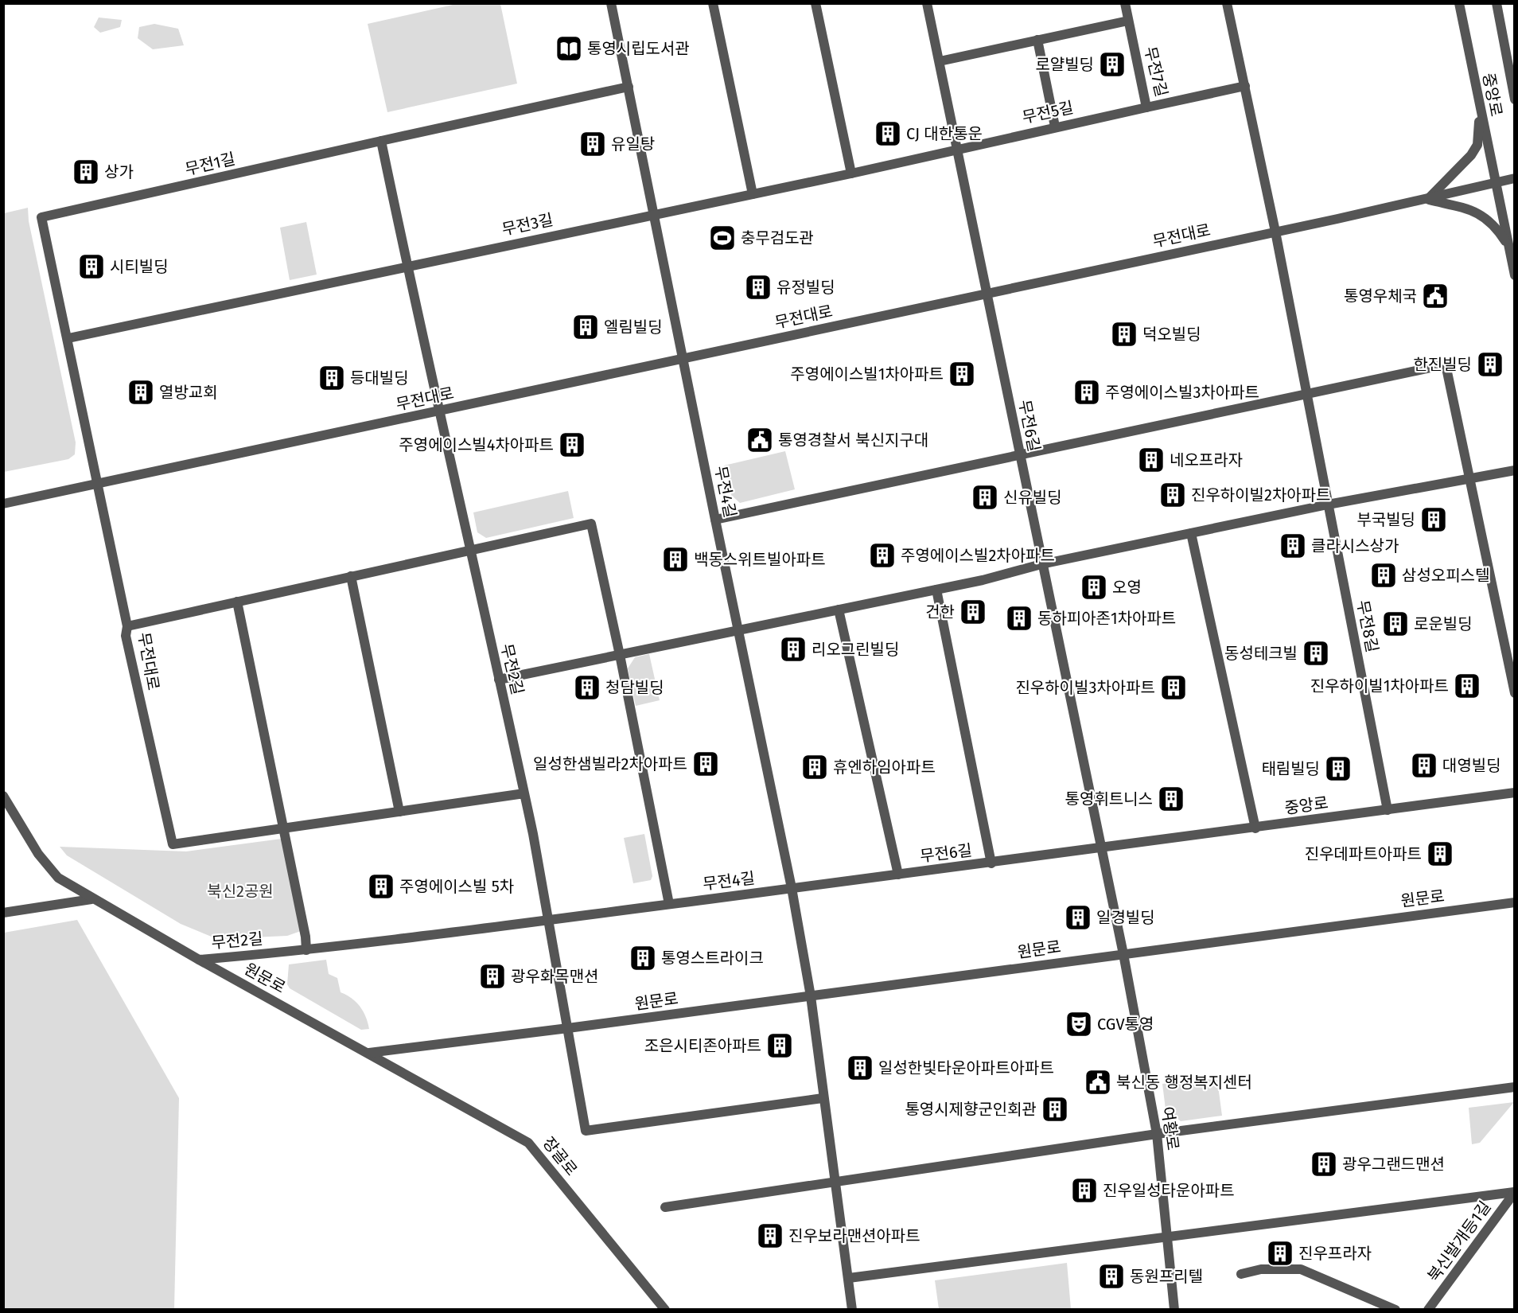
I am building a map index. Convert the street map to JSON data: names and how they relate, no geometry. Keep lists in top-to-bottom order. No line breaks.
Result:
{"streets":{"street":["무전7길","중앙로","무전5길","무전1길","무전3길","무전대로","무전6길","무전4길","무전8길","무전2길","원문로","여황로","장골로","북신발개등1길"]},"crossings":[["무전7길","무전5길"],["중앙로","무전대로"],["중앙로","무전6길"],["중앙로","무전8길"],["무전5길","무전3길"],["무전1길","무전대로"],["무전대로","무전6길"],["무전대로","무전4길"],["무전대로","무전8길"],["무전대로","무전2길"],["무전6길","무전4길"],["무전6길","원문로"],["무전6길","여황로"],["무전4길","무전2길"],["무전4길","원문로"],["무전2길","원문로"],["원문로","여황로"],["원문로","장골로"]],"parks":["북신2공원"],"places":{"library":["통영시립도서관"],"building":["로얄빌딩","CJ 대한통운","유일탕","상가","시티빌딩","유정빌딩","엘림빌딩","덕오빌딩","한진빌딩","주영에이스빌1차아파트","등대빌딩","열방교회","주영에이스빌3차아파트","주영에이스빌4차아파트","네오프라자","진우하이빌2차아파트","신유빌딩","부국빌딩","클라시스상가","주영에이스빌2차아파트","백동스위트빌아파트","삼성오피스텔","오영","건한","동하피아존1차아파트","로운빌딩","리오그린빌딩","동성테크빌","진우하이빌1차아파트","청담빌딩","진우하이빌3차아파트","일성한샘빌라2차아파트","대영빌딩","휴엔하임아파트","태림빌딩","통영휘트니스","진우데파트아파트","주영에이스빌 5차","일경빌딩","통영스트라이크","광우화목맨션","조은시티존아파트","일성한빛타운아파트아파트","통영시제향군인회관","광우그랜드맨션","진우일성타운아파트","진우보라맨션아파트","진우프라자","동원프리텔"],"sports":["충무검도관"],"public building":["통영우체국","통영경찰서 북신지구대","북신동 행정복지센터"],"theatre":["CGV통영"]}}
